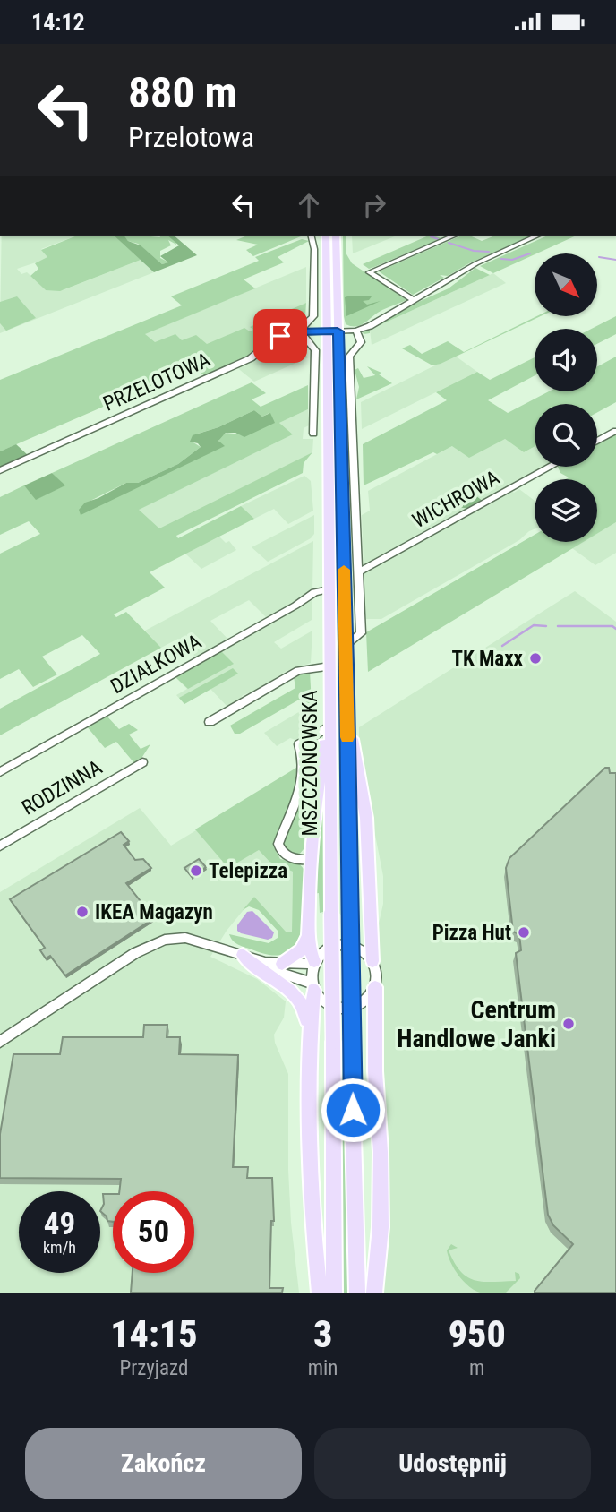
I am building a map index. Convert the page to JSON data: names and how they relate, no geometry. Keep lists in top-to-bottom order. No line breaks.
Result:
{"streets":{"main road":["MSZCZONOWSKA"],"street":["PRZELOTOWA","WICHROWA","DZIAŁKOWA","RODZINNA"]},"crossings":[["PRZELOTOWA","MSZCZONOWSKA"],["DZIAŁKOWA","MSZCZONOWSKA"]],"places":["TK Maxx","Telepizza","IKEA Magazyn","Pizza Hut","Centrum Handlowe Janki"],"north":"bottom right","page":{"status":"14:12","turn":["880 m","Przelotowa"],"speed":"49 km/h","limit":"50","eta":["14:15","Przyjazd","3","min","950","m"],"buttons":["Zakończ","Udostępnij"]}}
